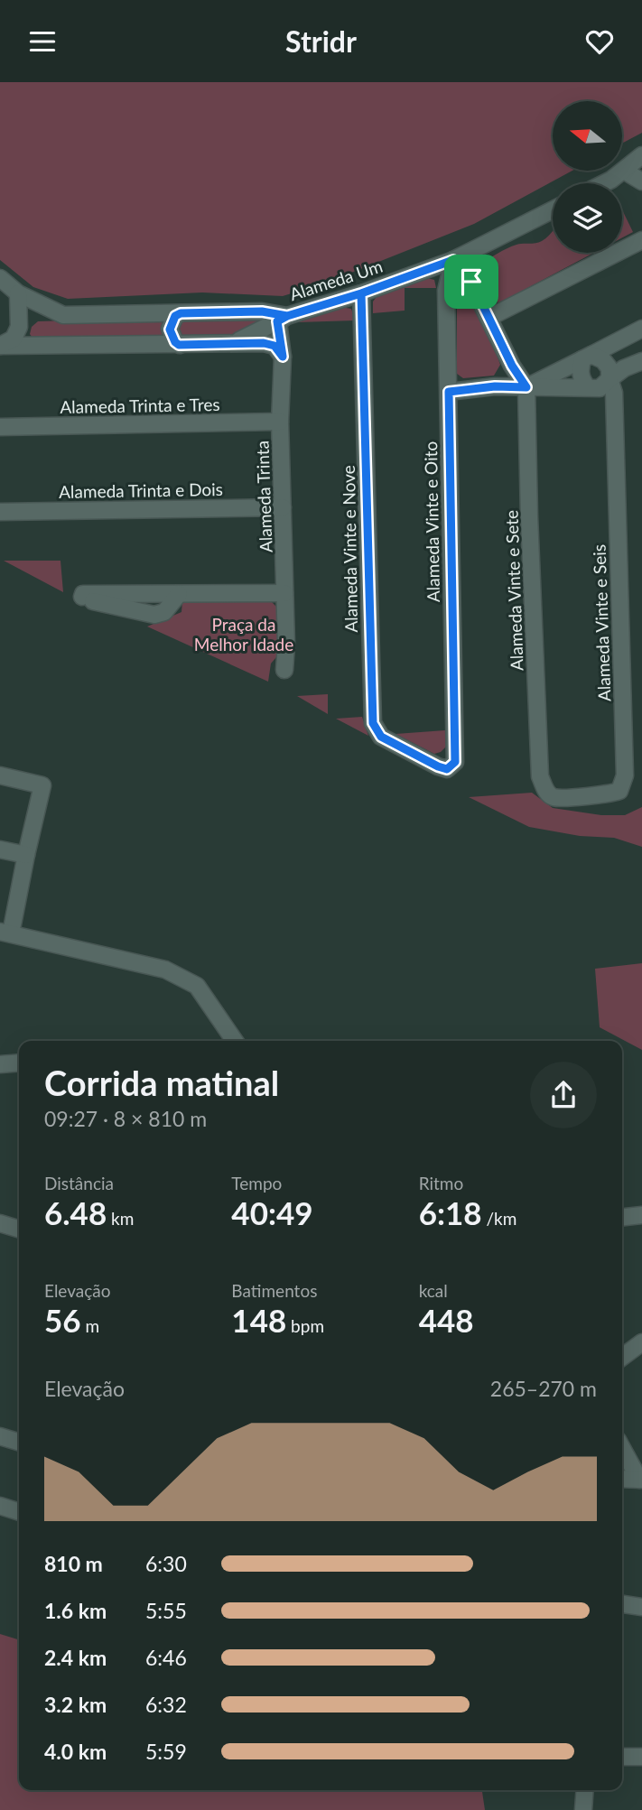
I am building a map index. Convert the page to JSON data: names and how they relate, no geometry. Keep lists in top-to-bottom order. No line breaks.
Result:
{"streets":{"street":["Alameda Um","Alameda Trinta e Tres","Alameda Trinta e Dois","Alameda Trinta","Alameda Vinte e Oito","Alameda Vinte e Nove","Alameda Vinte e Sete","Alameda Vinte e Seis"]},"crossings":[["Alameda Um","Alameda Trinta"],["Alameda Um","Alameda Vinte e Oito"],["Alameda Um","Alameda Vinte e Nove"],["Alameda Trinta e Tres","Alameda Trinta"],["Alameda Trinta e Dois","Alameda Trinta"],["Alameda Vinte e Oito","Alameda Vinte e Nove"],["Alameda Vinte e Sete","Alameda Vinte e Seis"]],"parks":["Praça da Melhor Idade"],"north":"left","page":{"header":"Stridr","heading":["Corrida matinal","09:27 · 8 × 810 m"],"stats":[["Distância","6.48 km"],["Tempo","40:49"],["Ritmo","6:18 /km"],["Elevação","56 m"],["Batimentos","148 bpm"],["kcal","448"]],"chart":["Elevação","265–270 m"],"list":[{"name":"810 m","note":"6:30"},{"name":"1.6 km","note":"5:55"},{"name":"2.4 km","note":"6:46"},{"name":"3.2 km","note":"6:32"},{"name":"4.0 km","note":"5:59"}]}}
